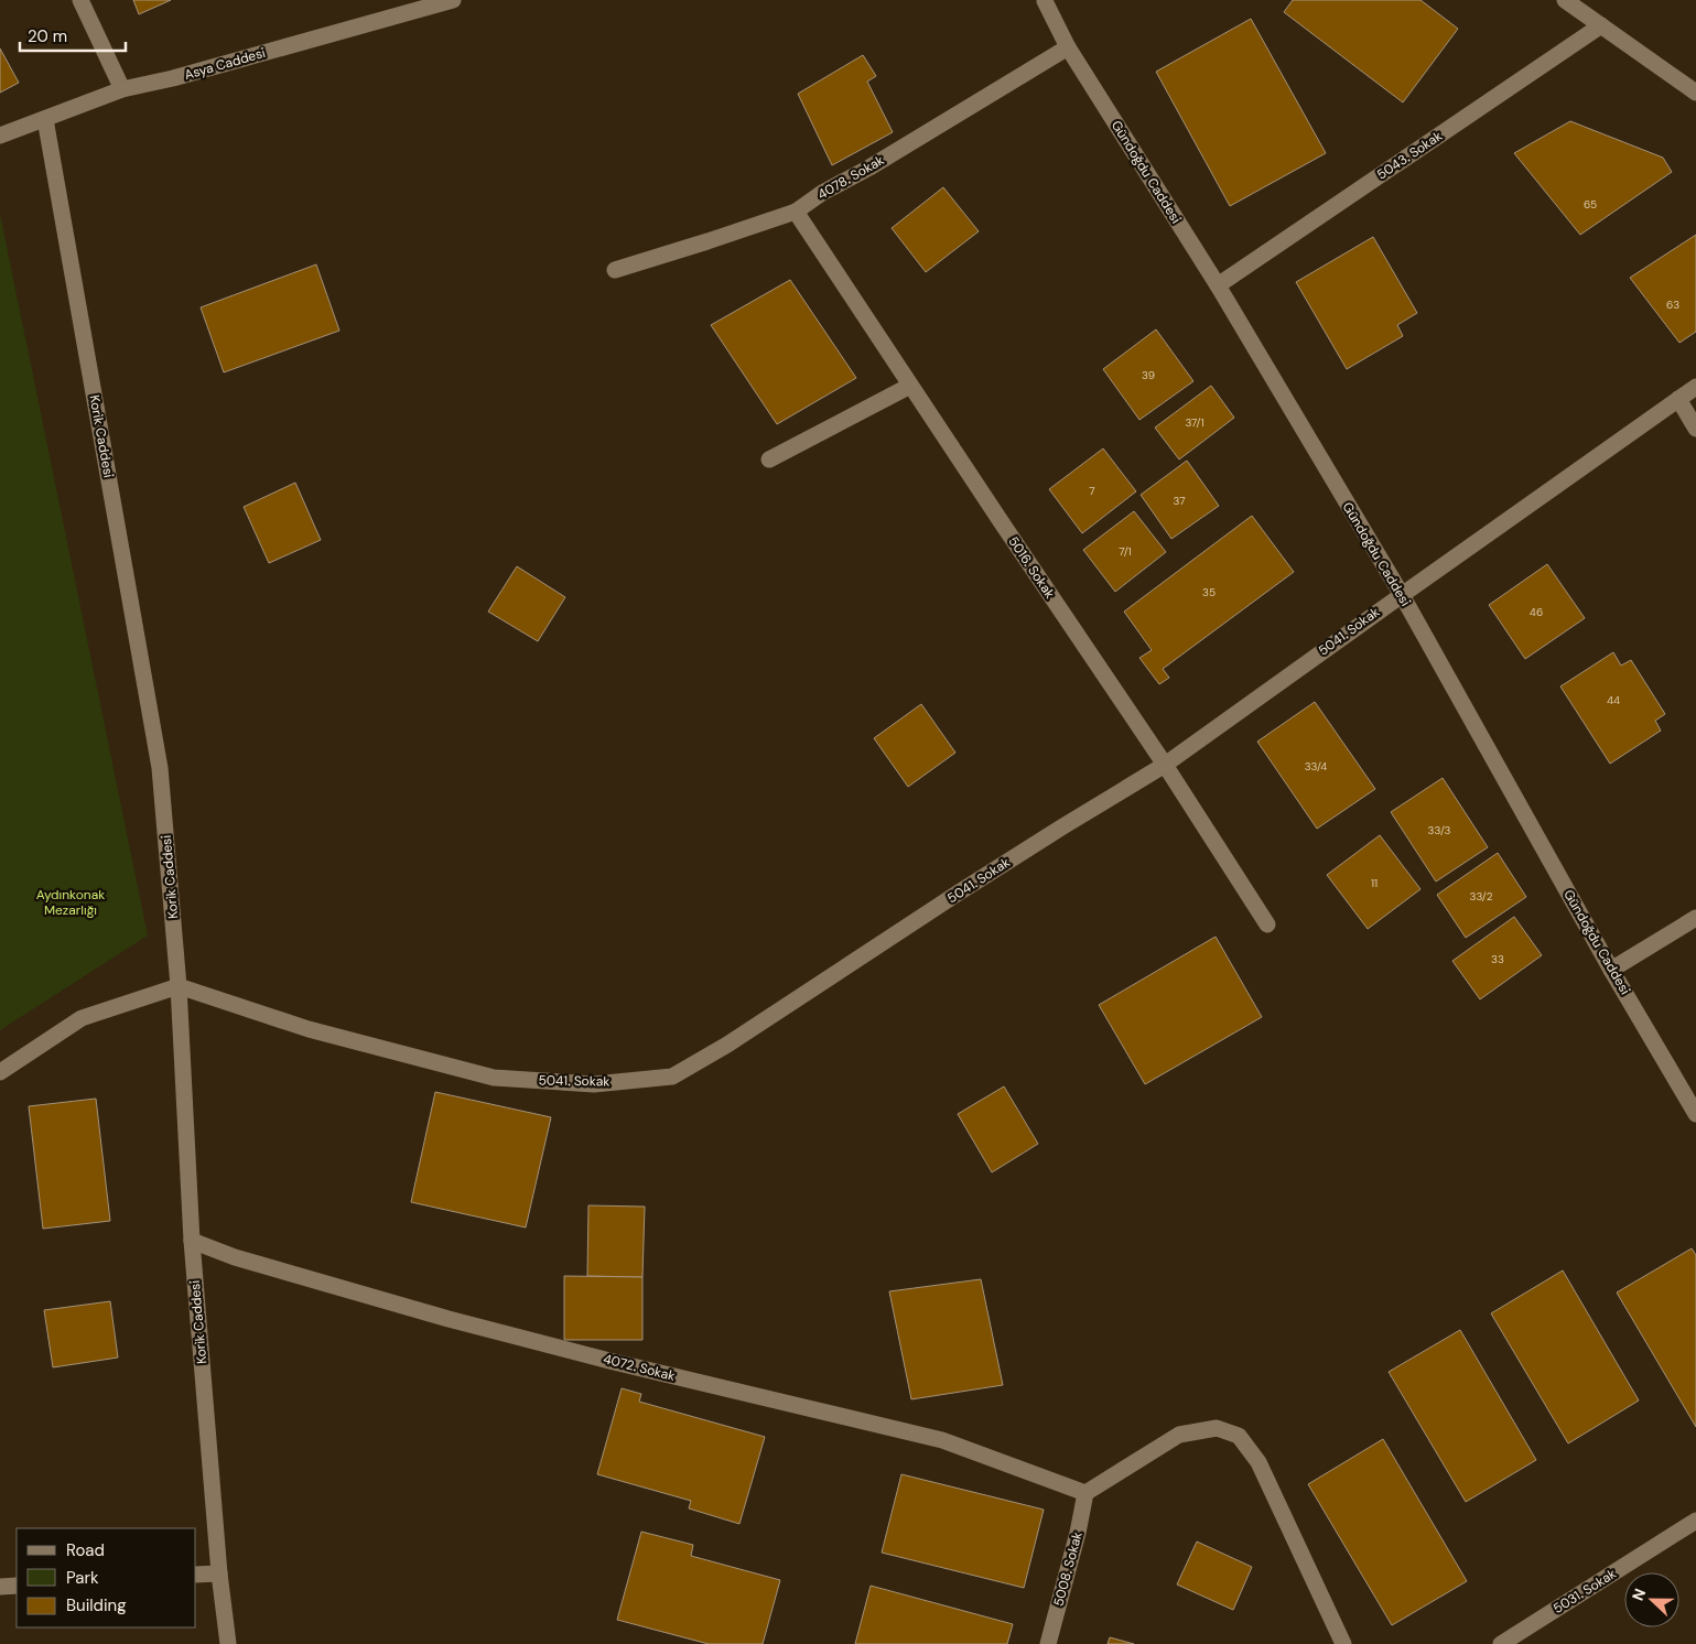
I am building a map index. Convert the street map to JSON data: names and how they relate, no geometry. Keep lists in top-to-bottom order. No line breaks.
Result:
{"streets":{"street":["Asya Caddesi","5043. Sokak","Gündoğdu Caddesi","4078. Sokak","Korik Caddesi","5016. Sokak","5041. Sokak","4072. Sokak","5008. Sokak","5031. Sokak"]},"crossings":[["Asya Caddesi","Korik Caddesi"],["5043. Sokak","Gündoğdu Caddesi"],["Gündoğdu Caddesi","4078. Sokak"],["Gündoğdu Caddesi","5041. Sokak"],["4078. Sokak","5016. Sokak"],["Korik Caddesi","5041. Sokak"],["Korik Caddesi","4072. Sokak"],["5016. Sokak","5041. Sokak"],["4072. Sokak","5008. Sokak"]],"parks":["Aydınkonak Mezarlığı"],"house_numbers":["65","63","39","37/1","7","37","7/1","35","46","44","33/4","33/3","11","33/2","33"],"legend":["Road","Park","Building"],"scale_bar":"20 m","north":"left"}
